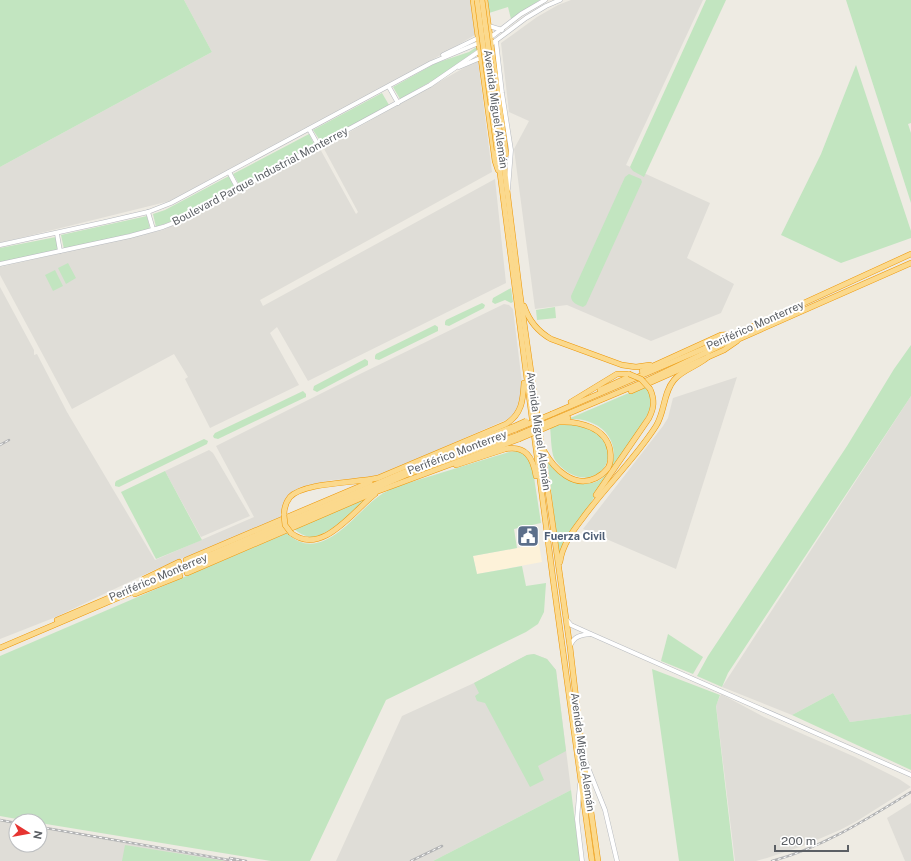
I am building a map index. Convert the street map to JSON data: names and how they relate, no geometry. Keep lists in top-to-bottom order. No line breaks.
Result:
{"streets":{"highway":["Avenida Miguel Alemán","Periférico Monterrey"],"street":["Boulevard Parque Industrial Monterrey"]},"places":{"public building":["Fuerza Civil"]},"scale_bar":"200 m","north":"right"}
